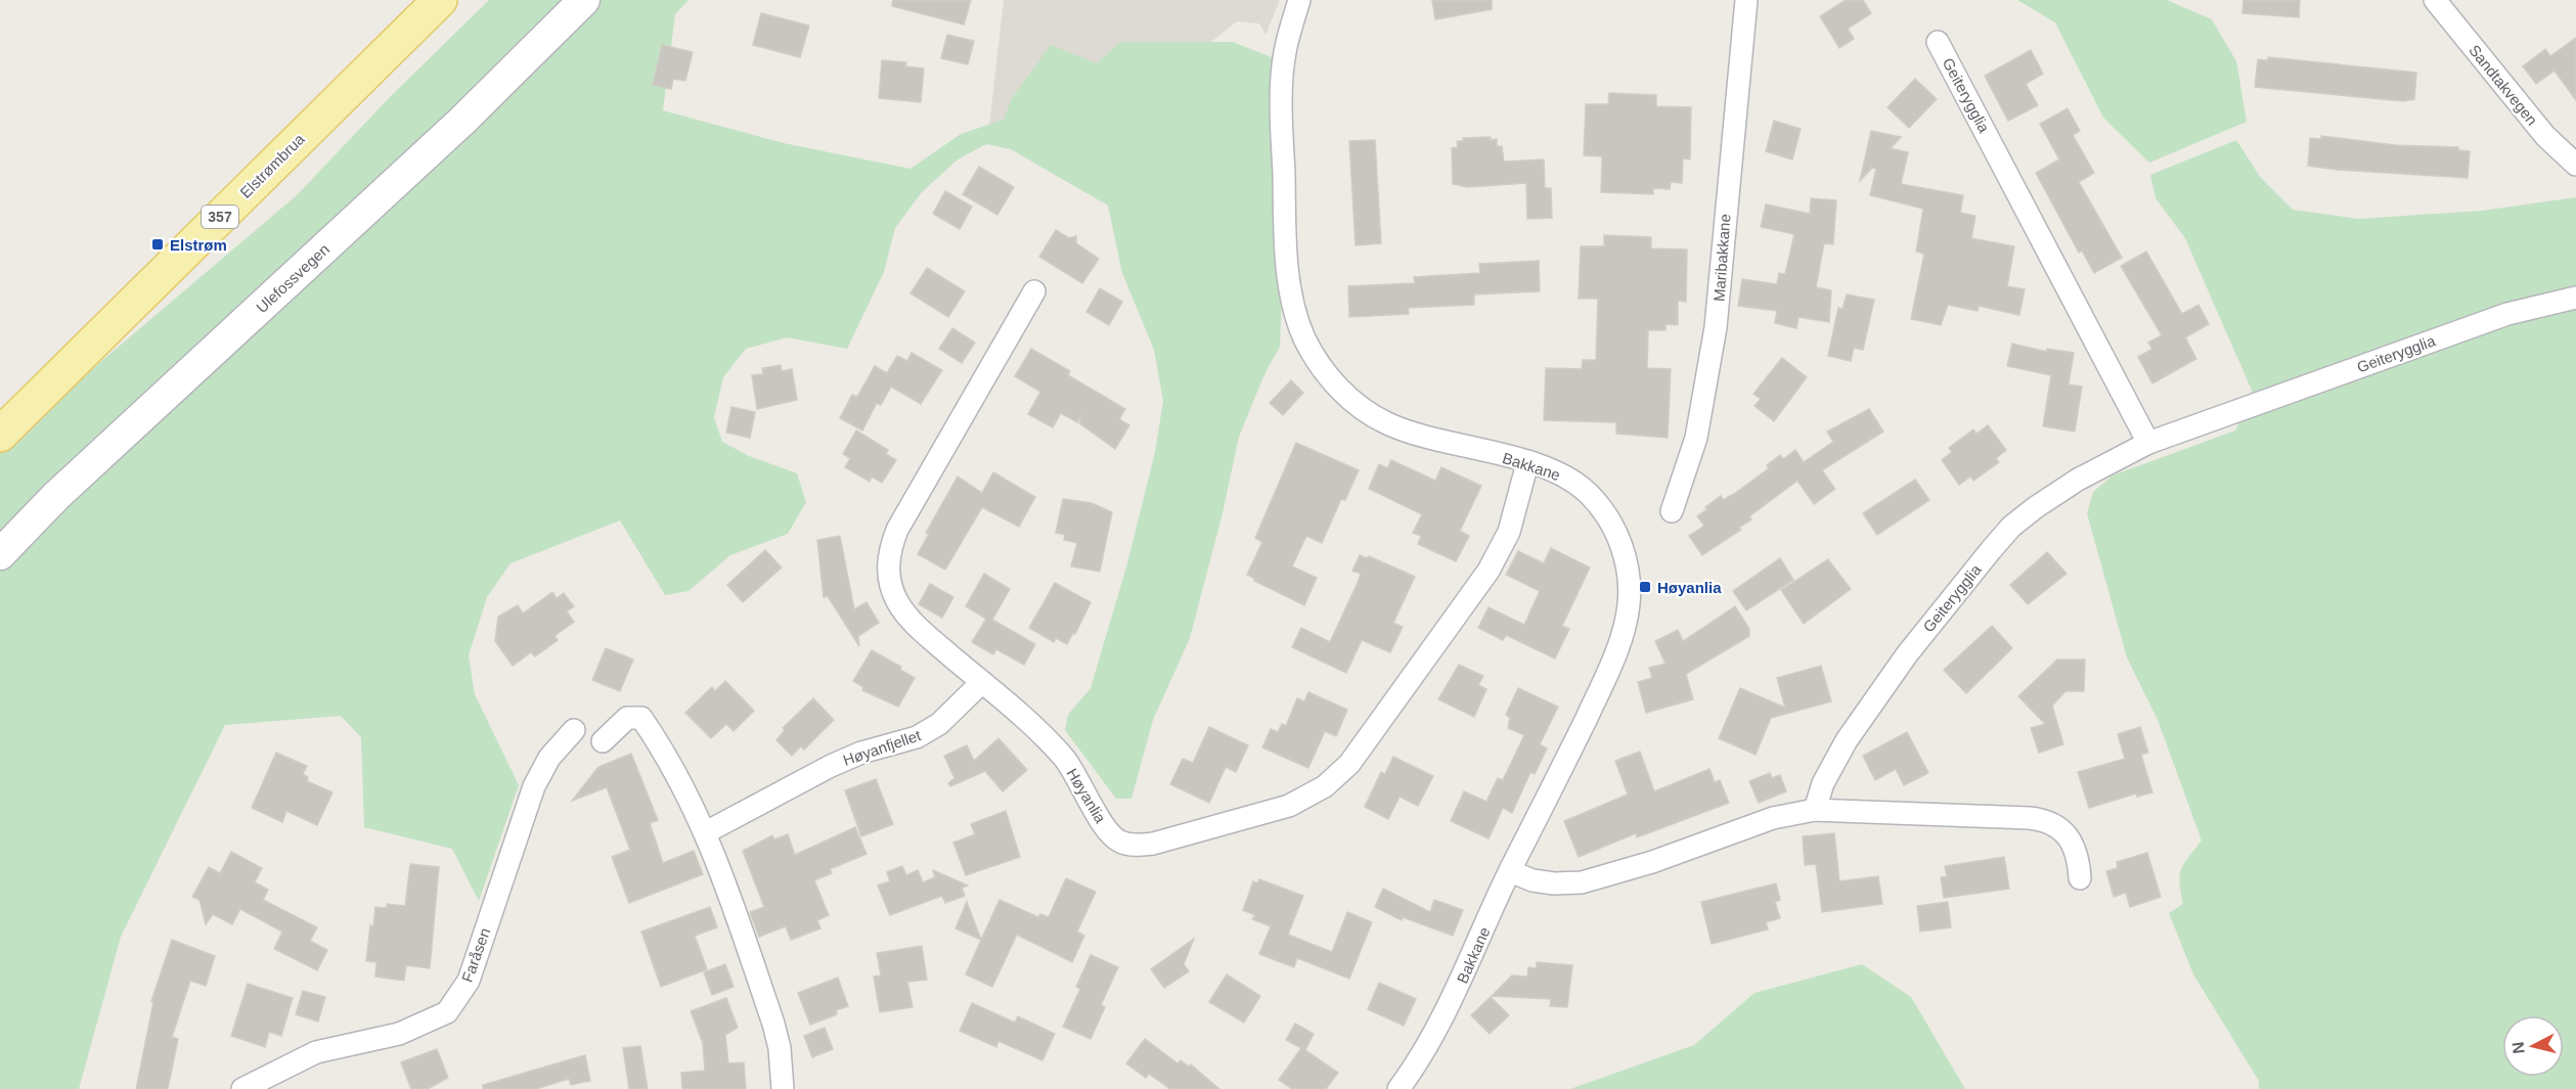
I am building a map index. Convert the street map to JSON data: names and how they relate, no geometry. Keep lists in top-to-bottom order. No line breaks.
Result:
{"streets":{"main road":["Elstrømbrua","357"],"street":["Sandtakvegen","Geiterygglia","Maribakkane","Ulefossvegen","Bakkane","Høyanfjellet","Høyanlia","Faråsen"]},"crossings":[["Bakkane","Høyanlia"],["Høyanfjellet","Høyanlia"]],"places":{"transit":["Elstrøm","Høyanlia"]},"north":"left"}
